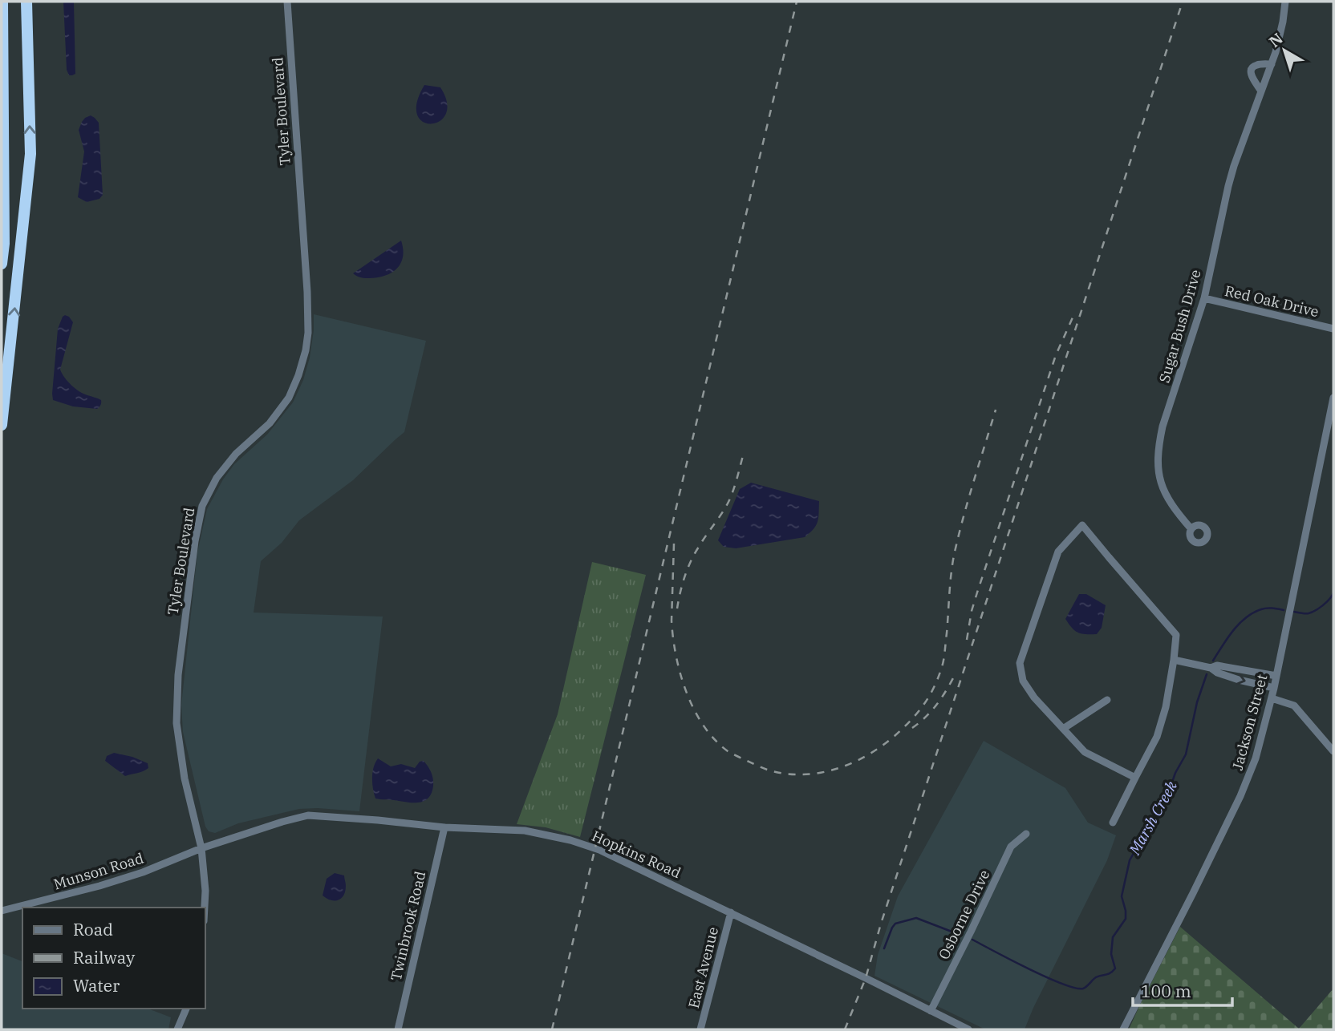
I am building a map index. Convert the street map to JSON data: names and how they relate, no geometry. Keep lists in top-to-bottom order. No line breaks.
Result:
{"streets":{"street":["Tyler Boulevard","Red Oak Drive","Sugar Bush Drive","Jackson Street","Hopkins Road","Munson Road","Osborne Drive","Twinbrook Road","East Avenue"]},"crossings":[["Tyler Boulevard","Hopkins Road"],["Tyler Boulevard","Munson Road"],["Red Oak Drive","Sugar Bush Drive"],["Hopkins Road","Munson Road"],["Hopkins Road","Osborne Drive"],["Hopkins Road","Twinbrook Road"],["Hopkins Road","East Avenue"]],"water":["Marsh Creek"],"legend":["Road","Railway","Water"],"scale_bar":"100 m","north":"top left"}
